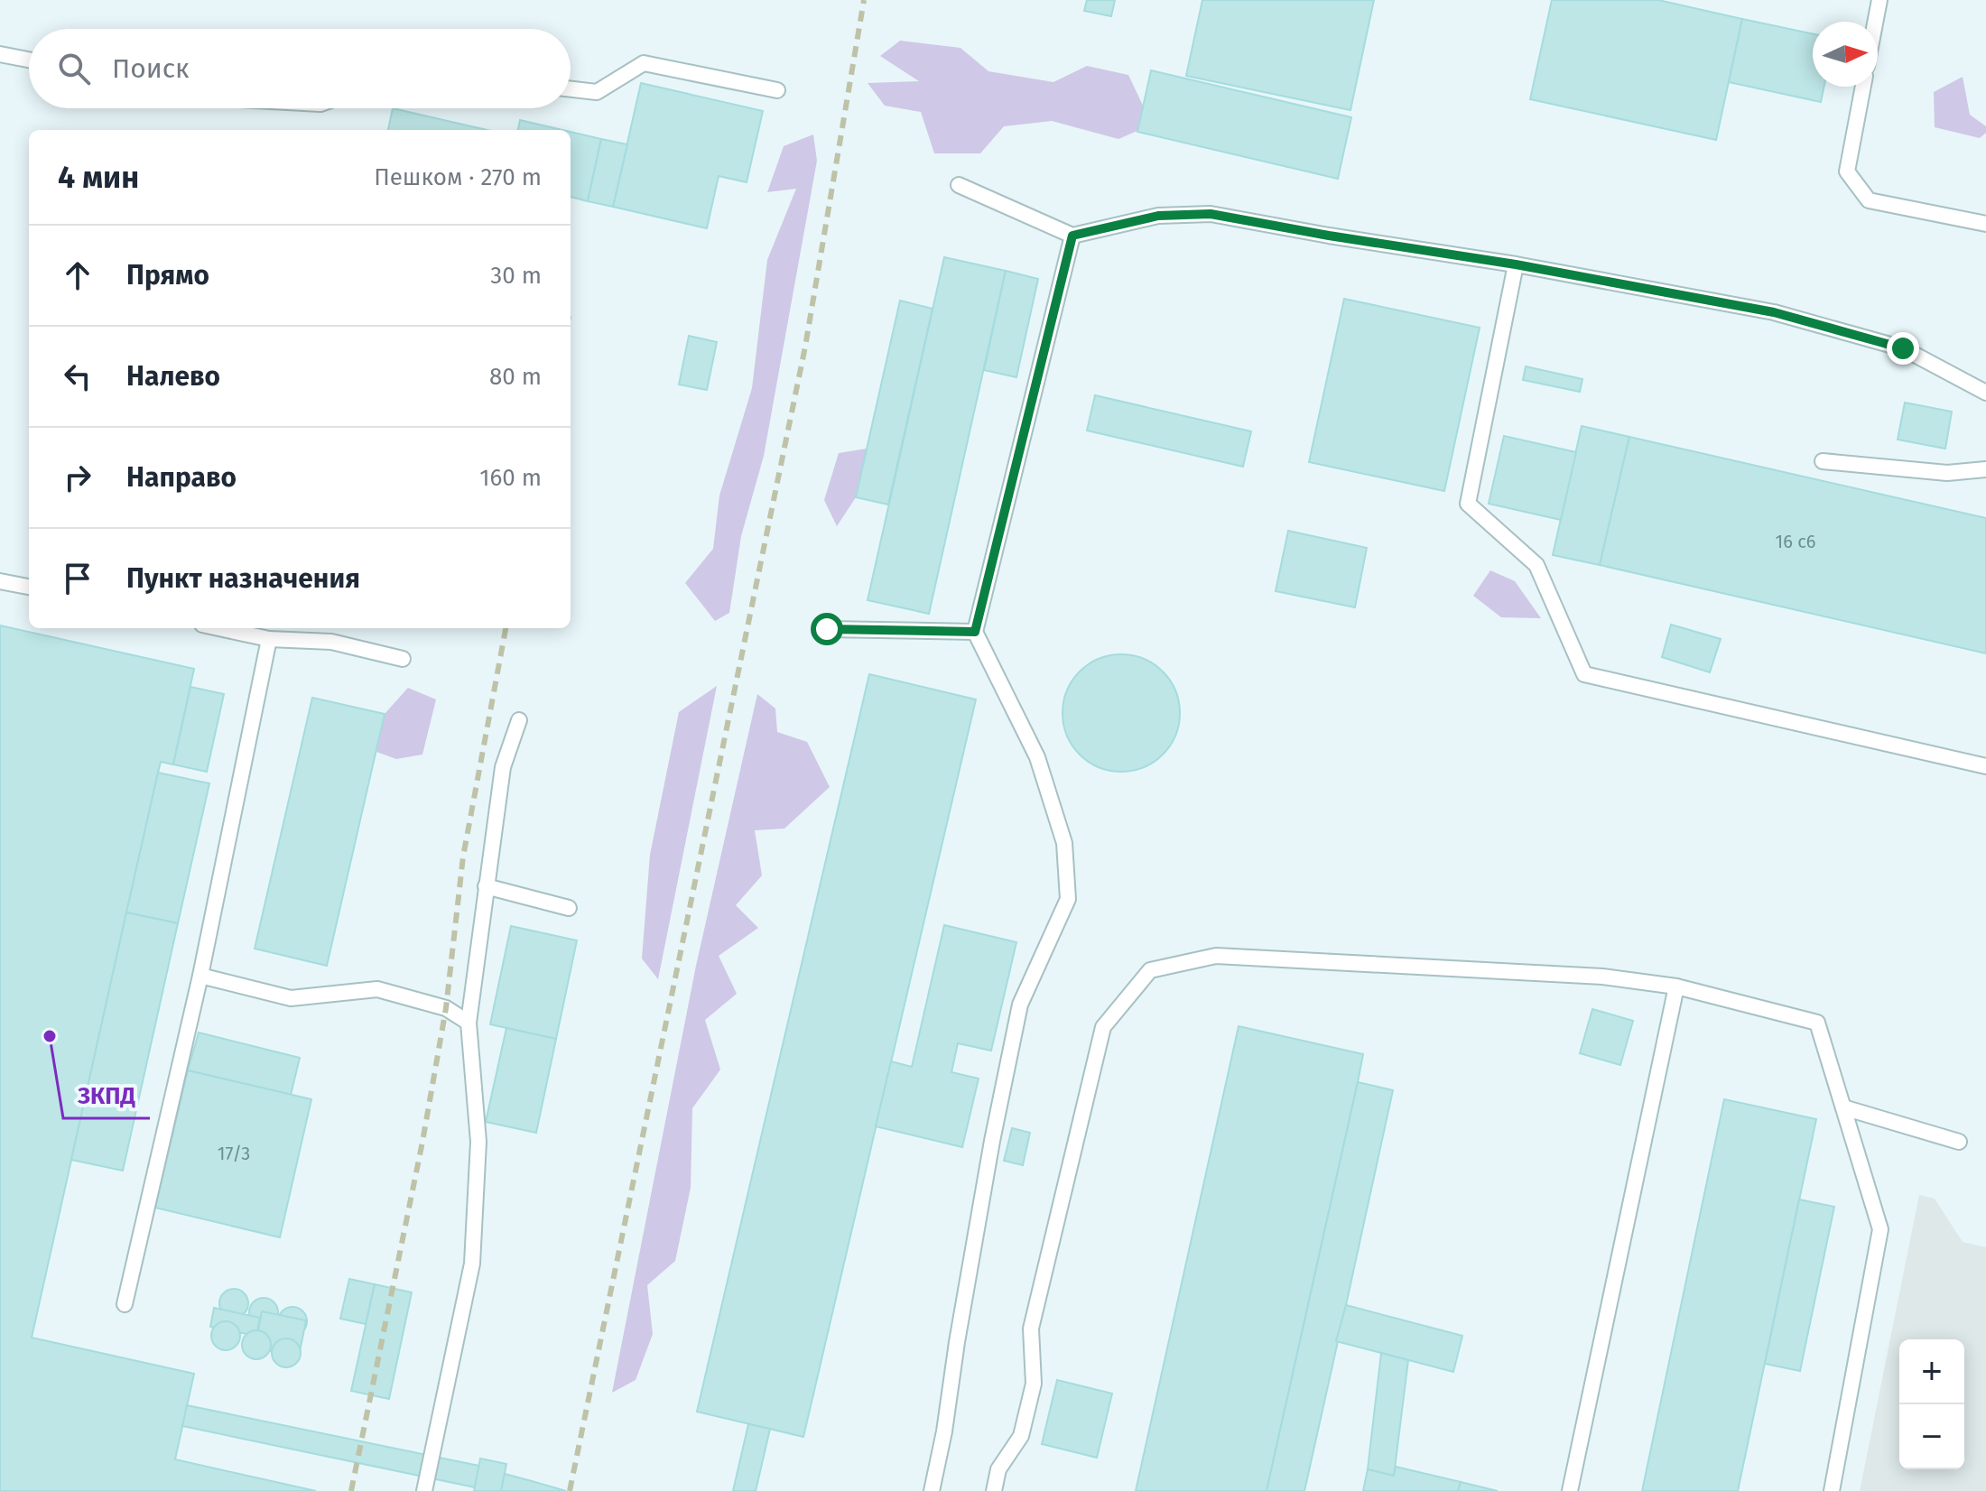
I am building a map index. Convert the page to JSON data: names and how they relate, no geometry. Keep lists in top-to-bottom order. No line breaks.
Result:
{"places":["ЗКПД"],"house_numbers":["16 с6","17/3"],"north":"right","page":{"search":"Поиск","heading":["4 мин","Пешком · 270 m"],"list":[["Прямо","30 m"],["Налево","80 m"],["Направо","160 m"],"Пункт назначения"],"map_buttons":["+","−"]}}
